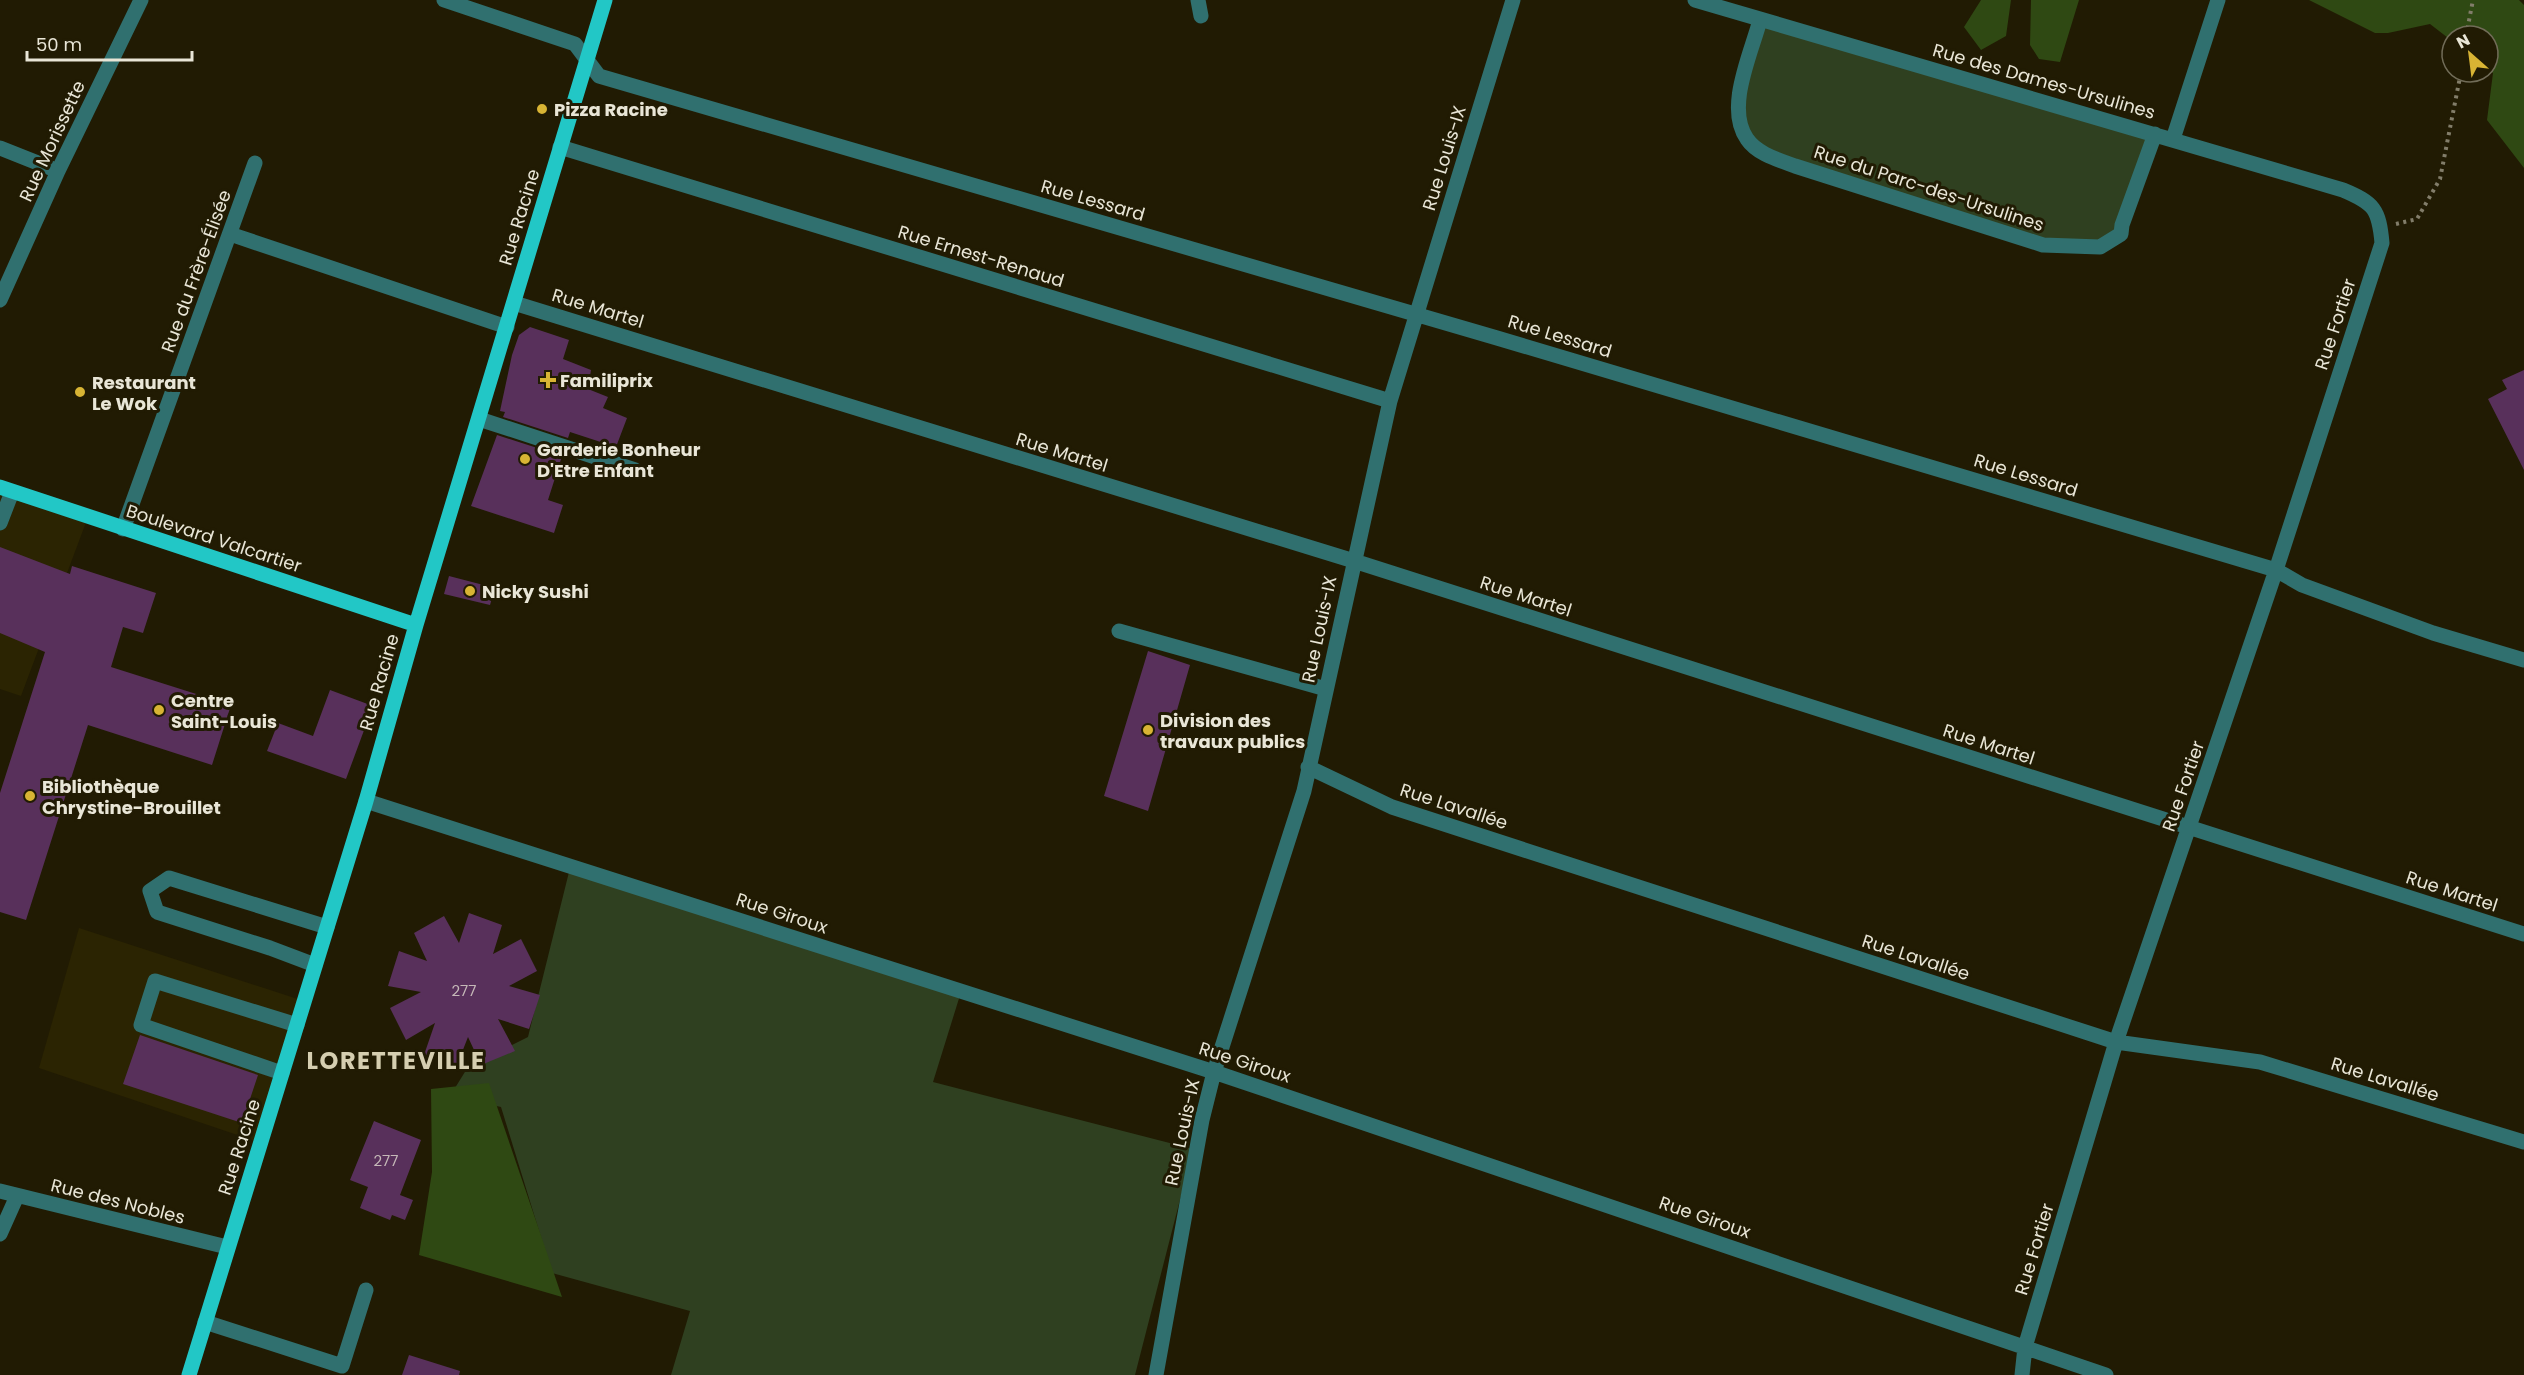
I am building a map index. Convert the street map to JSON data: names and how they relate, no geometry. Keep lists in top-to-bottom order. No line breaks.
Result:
{"streets":{"main road":["Rue Racine","Boulevard Valcartier"],"street":["Rue des Dames-Ursulines","Rue Morissette","Rue Louis-IX","Rue du Parc-des-Ursulines","Rue Lessard","Rue Ernest-Renaud","Rue du Frère-Élisée","Rue Martel","Rue Fortier","Rue Lavallée","Rue Giroux","Rue des Nobles"]},"crossings":[["Rue des Dames-Ursulines","Rue du Parc-des-Ursulines"],["Rue des Dames-Ursulines","Rue Fortier"],["Rue Louis-IX","Rue Lessard"],["Rue Louis-IX","Rue Ernest-Renaud"],["Rue Louis-IX","Rue Martel"],["Rue Louis-IX","Rue Lavallée"],["Rue Louis-IX","Rue Giroux"],["Rue Lessard","Rue Racine"],["Rue Lessard","Rue Fortier"],["Rue Racine","Rue Ernest-Renaud"],["Rue Racine","Rue Martel"],["Rue Racine","Boulevard Valcartier"],["Rue Racine","Rue Giroux"],["Rue Racine","Rue des Nobles"],["Rue du Frère-Élisée","Boulevard Valcartier"],["Rue Martel","Rue Fortier"],["Rue Fortier","Rue Lavallée"],["Rue Fortier","Rue Giroux"]],"districts":["LORETTEVILLE"],"places":{"other":["Pizza Racine","Restaurant Le Wok","Garderie Bonheur D'Etre Enfant","Nicky Sushi","Centre Saint-Louis","Division des travaux publics","Bibliothèque Chrystine-Brouillet"],"health":["Familiprix"]},"house_numbers":["277","277"],"scale_bar":"50 m","north":"top left"}
